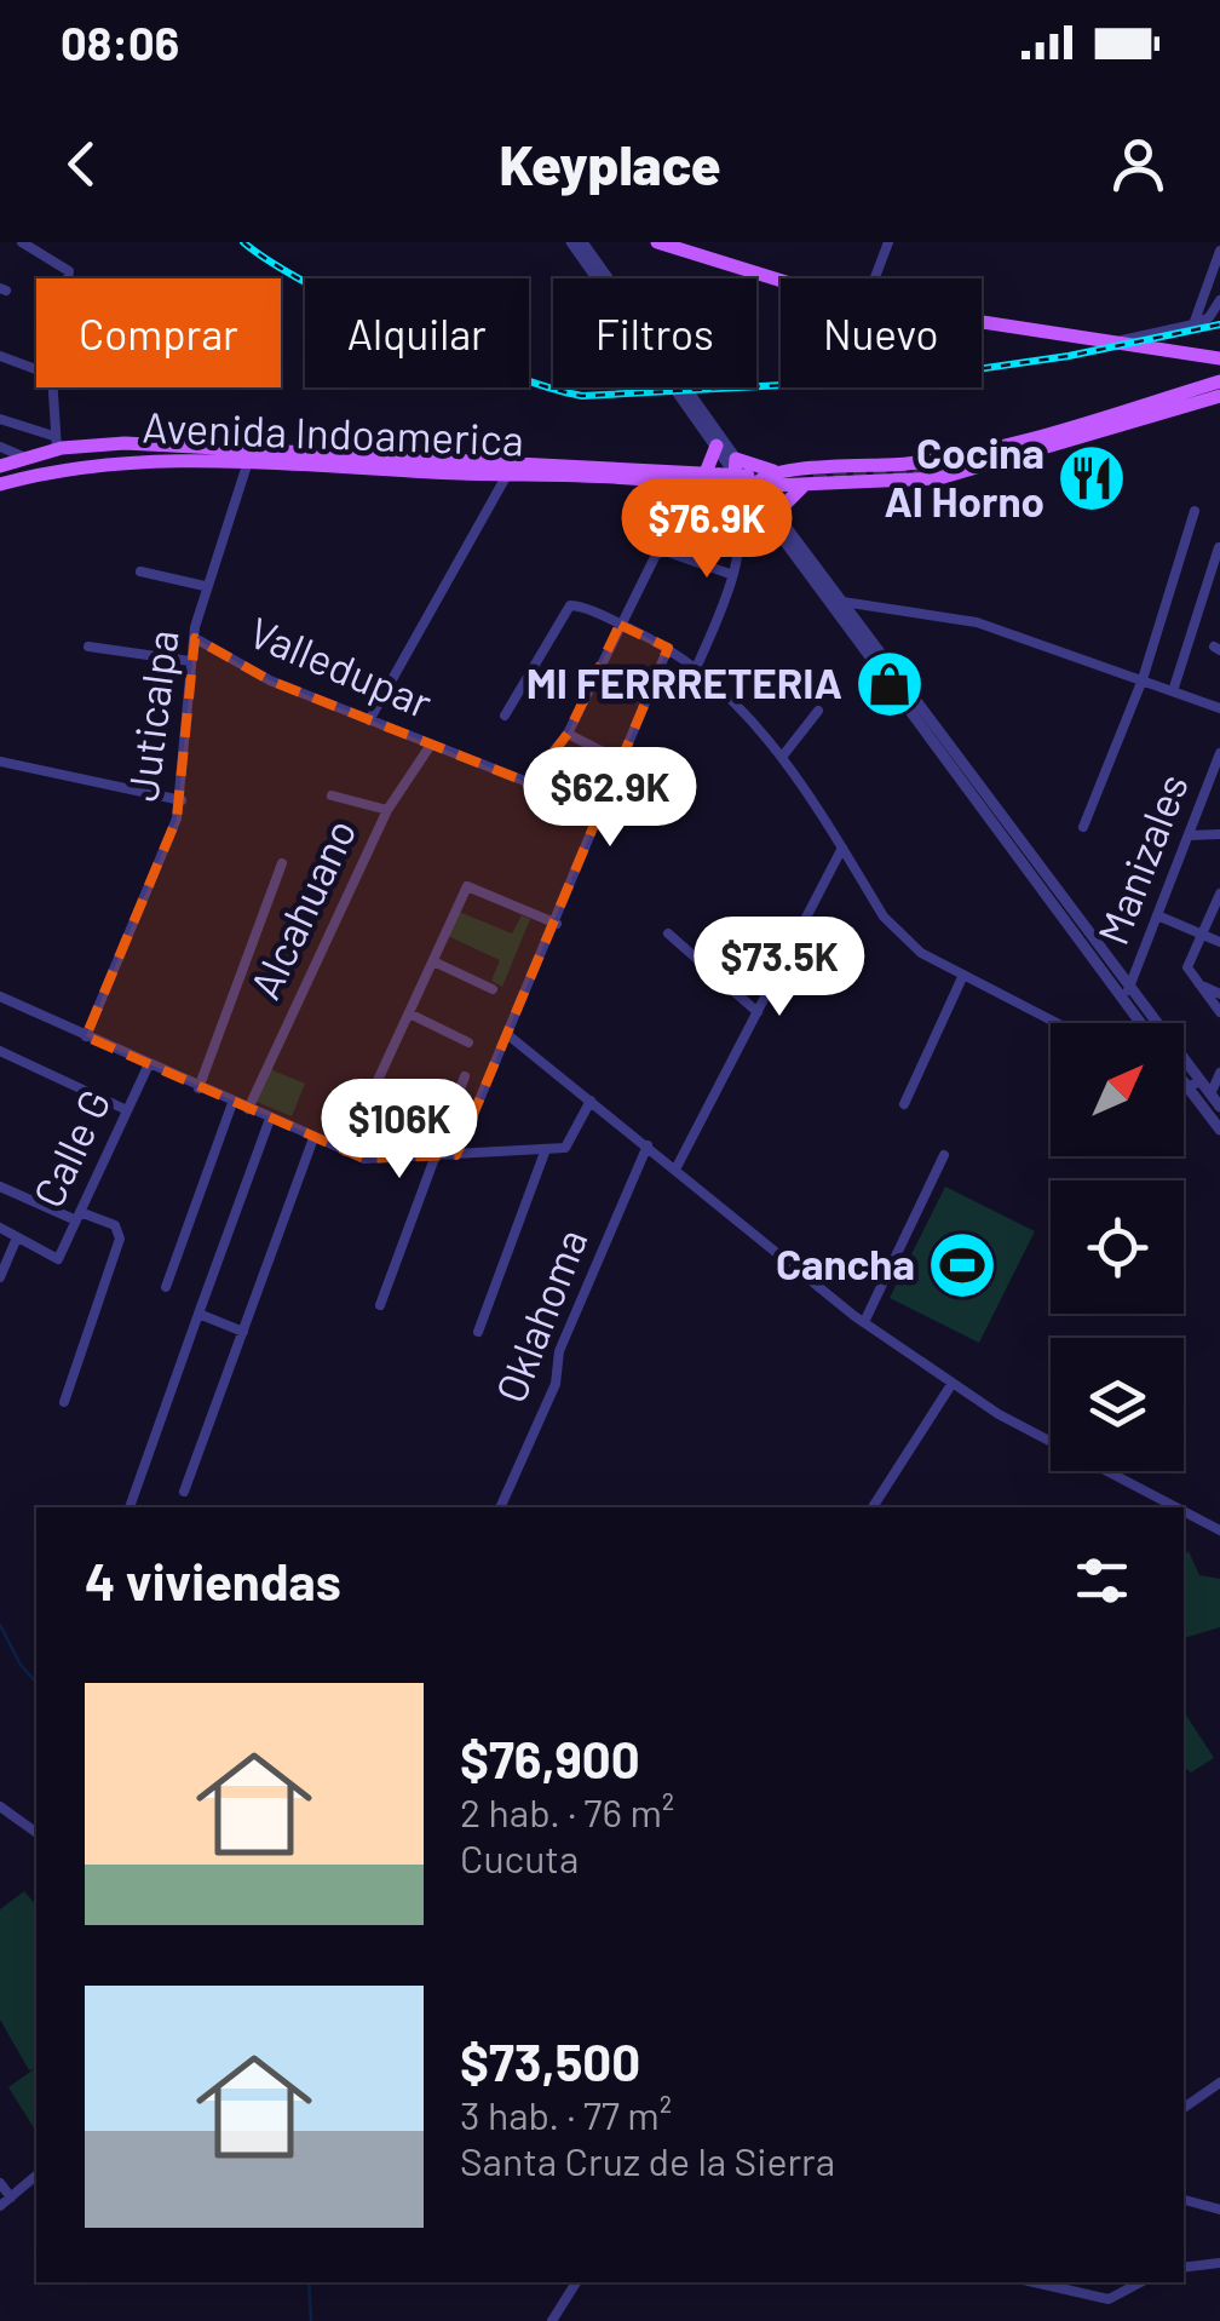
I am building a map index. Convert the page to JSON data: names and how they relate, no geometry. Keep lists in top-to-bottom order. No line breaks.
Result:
{"streets":{"main road":["Avenida Indoamerica"],"street":["Valledupar","Juticalpa","Manizales","Alcahuano","Calle G","Oklahoma"]},"crossings":[["Avenida Indoamerica","Juticalpa"],["Valledupar","Juticalpa"],["Valledupar","Alcahuano"]],"places":{"restaurant":["Cocina Al Horno"],"shop":["MI FERRRETERIA"],"sports":["Cancha"]},"north":"top right","page":{"status":"08:06","header":"Keyplace","chip":["Comprar","Alquilar","Filtros","Nuevo"],"price":["$76.9K","$62.9K","$73.5K","$106K"],"heading":"4 viviendas","list":[{"name":"$76,900","note":"2 hab. · 76 m² · Cucuta"},{"name":"$73,500","note":"3 hab. · 77 m² · Santa Cruz de la Sierra"}]}}
